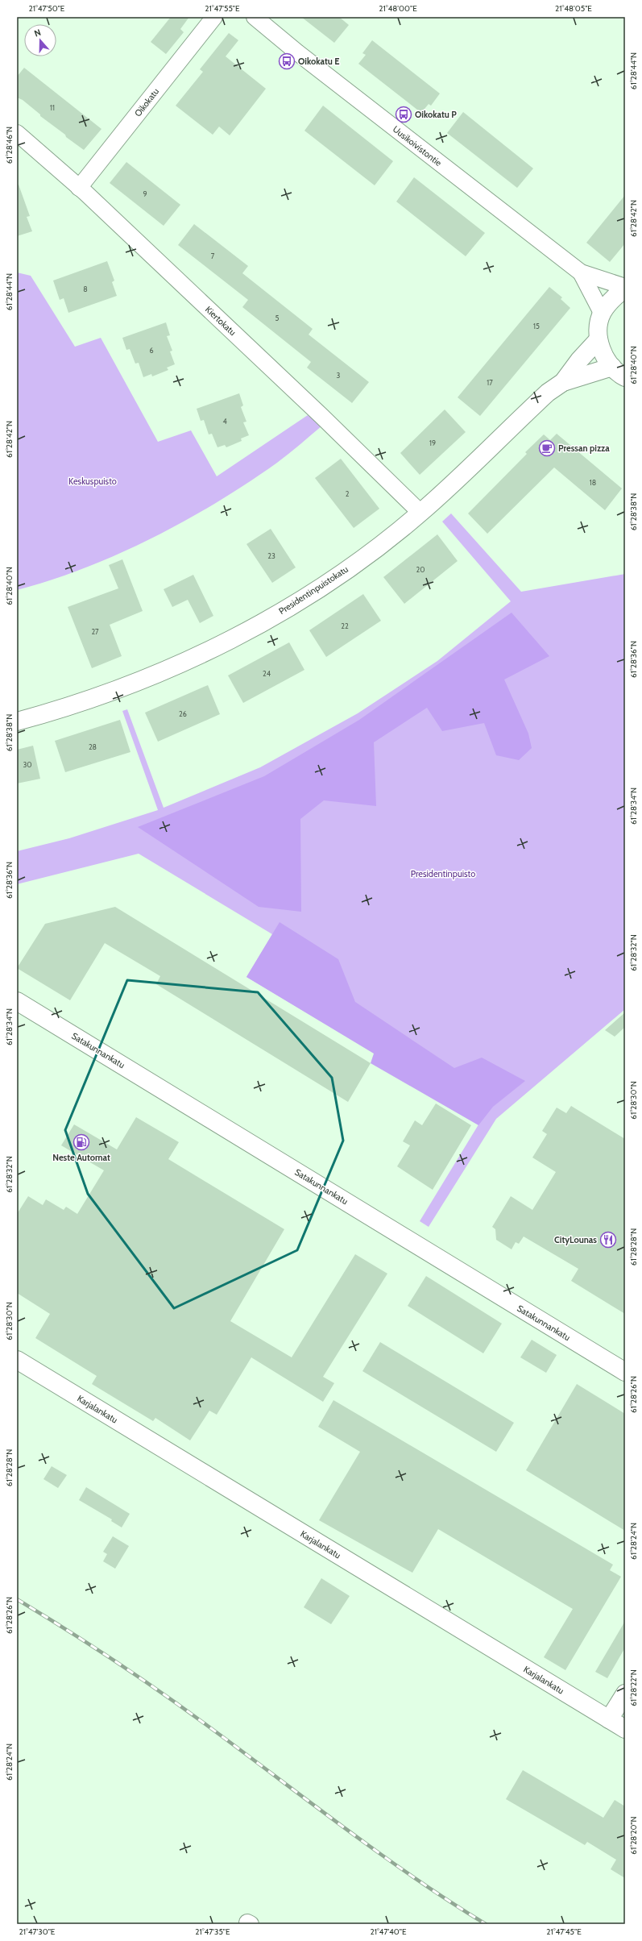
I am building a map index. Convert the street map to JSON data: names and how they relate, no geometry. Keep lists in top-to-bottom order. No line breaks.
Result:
{"streets":{"street":["Oikokatu","Uusikoivistontie","Kiertokatu","Presidentinpuistokatu","Satakunnankatu","Karjalankatu"]},"crossings":[["Oikokatu","Kiertokatu"],["Kiertokatu","Presidentinpuistokatu"]],"parks":["Keskuspuisto","Presidentinpuisto"],"places":{"bus stop":["Oikokatu E","Oikokatu P"],"cafe":["Pressan pizza"],"fuel station":["Neste Automat"],"restaurant":["CityLounas"]},"house_numbers":["11","9","7","8","5","15","6","3","17","4","19","18","2","23","20","22","27","24","26","28","30"],"north":"top","coordinates":["21°47'50\"E","21°47'55\"E","21°48'00\"E","21°48'05\"E","61°28'44\"N","61°28'46\"N","61°28'42\"N","61°28'40\"N","61°28'38\"N","61°28'36\"N","61°28'34\"N","61°28'32\"N","61°28'30\"N","61°28'28\"N","61°28'26\"N","61°28'24\"N","61°28'22\"N","61°28'20\"N","21°47'30\"E","21°47'35\"E","21°47'40\"E","21°47'45\"E"]}
